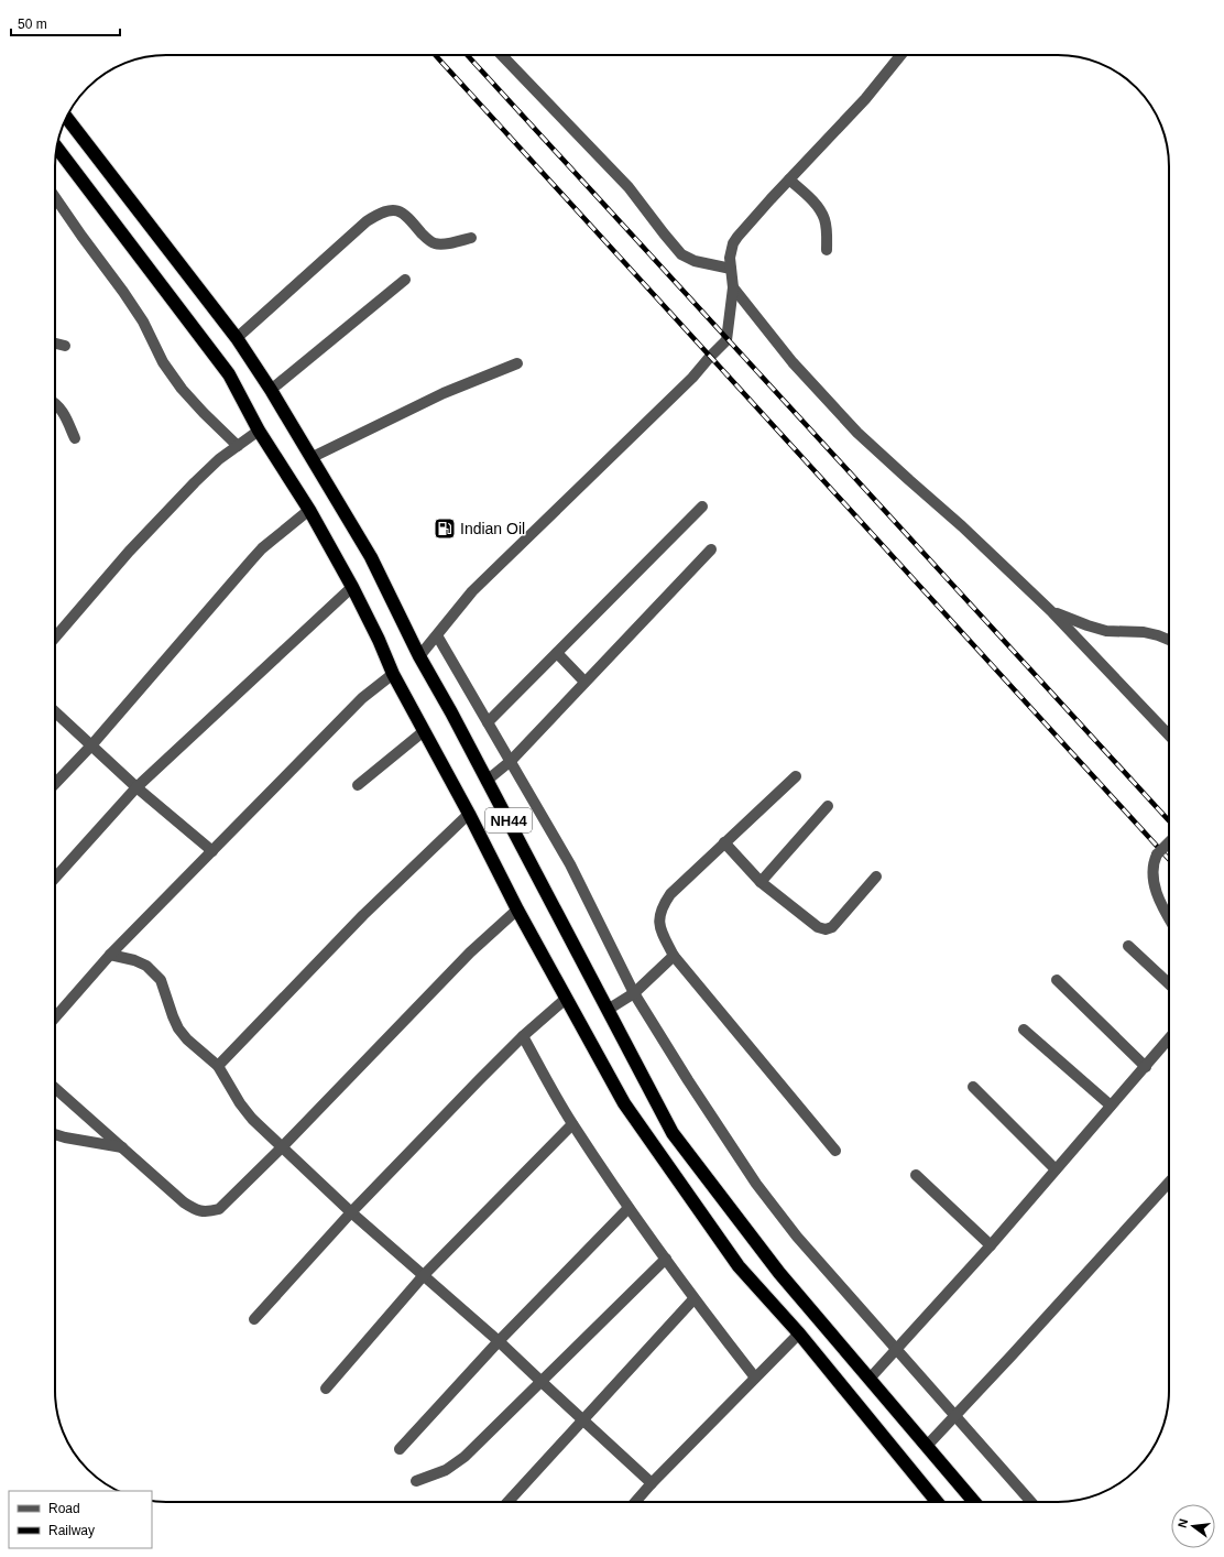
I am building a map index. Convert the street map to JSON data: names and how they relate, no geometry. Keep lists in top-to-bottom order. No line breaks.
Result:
{"streets":{"highway":["NH44"]},"places":{"fuel station":["Indian Oil"]},"legend":["Road","Railway"],"scale_bar":"50 m","north":"left"}
